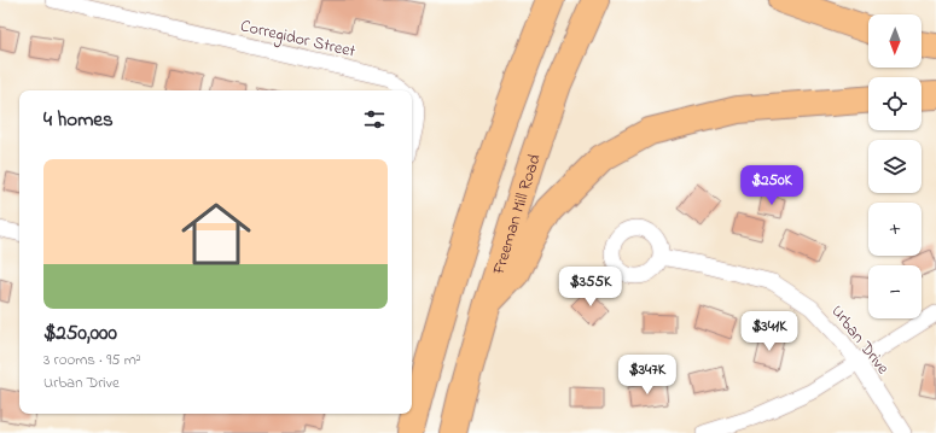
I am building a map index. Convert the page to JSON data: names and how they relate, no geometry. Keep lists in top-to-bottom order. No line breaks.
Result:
{"streets":{"highway":["Freeman Mill Road"],"street":["Corregidor Street","Urban Drive"]},"north":"bottom","page":{"map_buttons":["+","−"],"heading":"4 homes","list":[{"name":"$250,000","note":"3 rooms · 95 m² · Urban Drive"}],"price":["$250K","$355K","$341K","$347K"]}}
